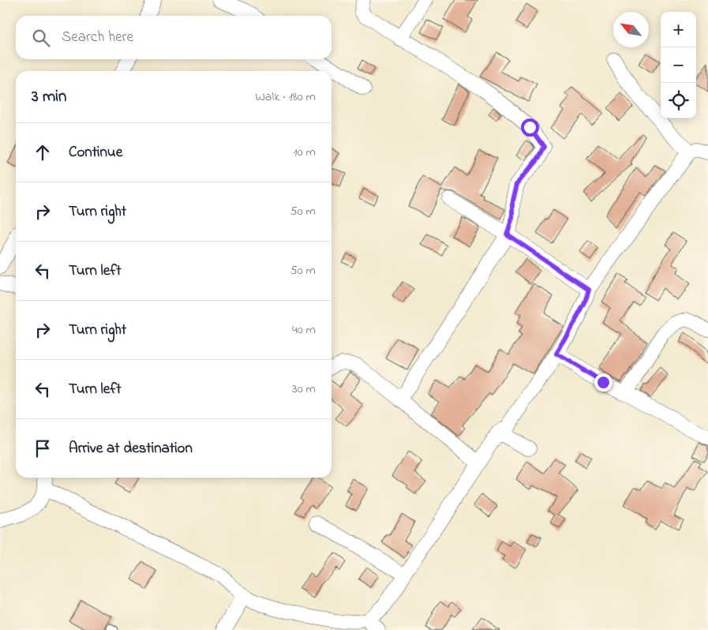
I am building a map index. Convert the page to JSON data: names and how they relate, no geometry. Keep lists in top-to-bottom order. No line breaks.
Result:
{"north":"top left","page":{"map_buttons":["+","−"],"search":"Search here","heading":["3 min","Walk · 180 m"],"list":[["Continue","10 m"],["Turn right","50 m"],["Turn left","50 m"],["Turn right","40 m"],["Turn left","30 m"],"Arrive at destination"]}}
